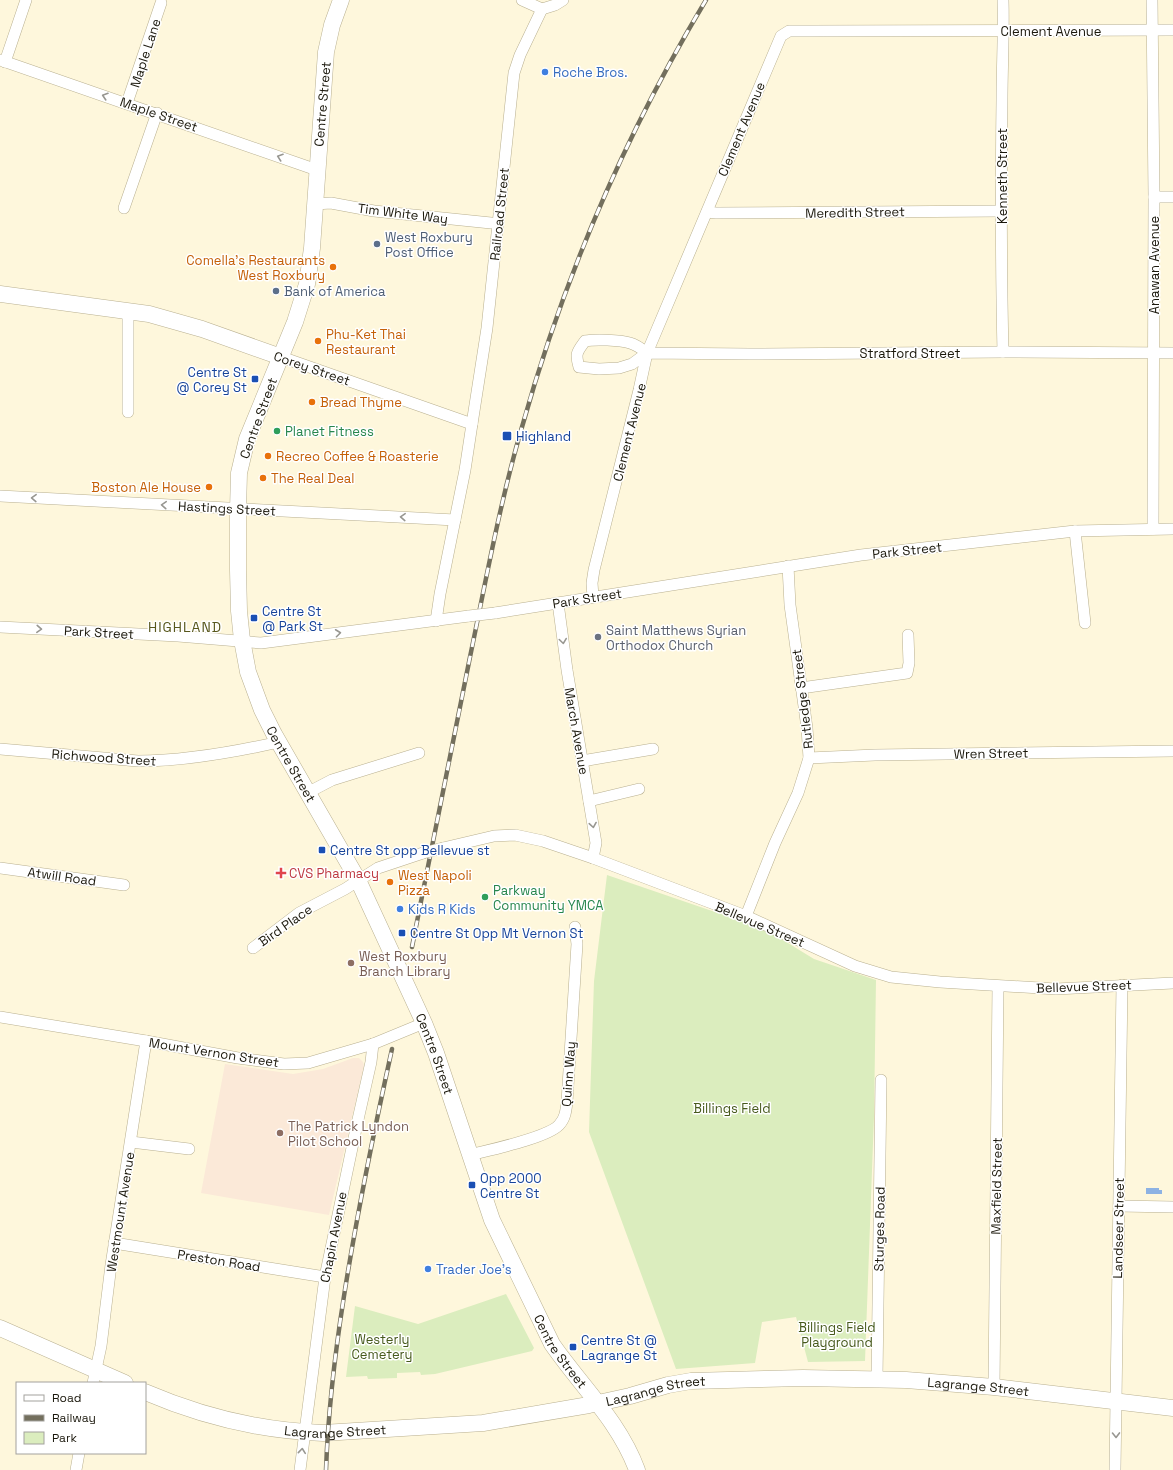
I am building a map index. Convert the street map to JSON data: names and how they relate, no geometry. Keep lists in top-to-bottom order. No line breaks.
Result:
{"streets":{"main road":["Centre Street","Corey Street","Lagrange Street"],"street":["Clement Avenue","Maple Lane","Maple Street","Kenneth Street","Meredith Street","Tim White Way","Railroad Street","Anawan Avenue","Stratford Street","Hastings Street","Park Street","Rutledge Street","March Avenue","Wren Street","Richwood Street","Atwill Road","Bellevue Street","Bird Place","Mount Vernon Street","Quinn Way","Maxfield Street","Westmount Avenue","Landseer Street","Sturges Road","Chapin Avenue","Preston Road"]},"crossings":[["Clement Avenue","Kenneth Street"],["Clement Avenue","Meredith Street"],["Clement Avenue","Anawan Avenue"],["Clement Avenue","Stratford Street"],["Clement Avenue","Park Street"],["Maple Lane","Maple Street"],["Centre Street","Maple Street"],["Centre Street","Tim White Way"],["Centre Street","Corey Street"],["Centre Street","Hastings Street"],["Centre Street","Park Street"],["Centre Street","Richwood Street"],["Centre Street","Bellevue Street"],["Centre Street","Bird Place"],["Centre Street","Mount Vernon Street"],["Centre Street","Quinn Way"],["Centre Street","Lagrange Street"],["Kenneth Street","Meredith Street"],["Kenneth Street","Stratford Street"],["Railroad Street","Corey Street"],["Anawan Avenue","Stratford Street"],["Anawan Avenue","Park Street"],["Park Street","Rutledge Street"],["Park Street","March Avenue"],["Rutledge Street","Wren Street"],["Rutledge Street","Bellevue Street"],["March Avenue","Bellevue Street"],["Bellevue Street","Bird Place"],["Bellevue Street","Maxfield Street"],["Bellevue Street","Landseer Street"],["Mount Vernon Street","Westmount Avenue"],["Mount Vernon Street","Chapin Avenue"],["Maxfield Street","Lagrange Street"],["Westmount Avenue","Preston Road"],["Landseer Street","Lagrange Street"],["Sturges Road","Lagrange Street"],["Chapin Avenue","Preston Road"],["Chapin Avenue","Lagrange Street"]],"one_way":["Maple Street","Hastings Street","Park Street","March Avenue"],"districts":["HIGHLAND"],"parks":["Billings Field","Billings Field Playground","Westerly Cemetery"],"places":{"other":["Roche Bros.","West Roxbury Post Office","Comella's Restaurants West Roxbury","Bank of America","Phu-Ket Thai Restaurant","Bread Thyme","Planet Fitness","Recreo Coffee & Roasterie","The Real Deal","Boston Ale House","Saint Matthews Syrian Orthodox Church","West Napoli Pizza","Parkway Community YMCA","Kids R Kids","West Roxbury Branch Library","The Patrick Lyndon Pilot School","Trader Joe's"],"transit":["Centre St @ Corey St","Highland","Centre St @ Park St","Centre St opp Bellevue st","Centre St Opp Mt Vernon St","Opp 2000 Centre St","Centre St @ Lagrange St"],"health":["CVS Pharmacy"]},"legend":["Road","Railway","Park"]}
